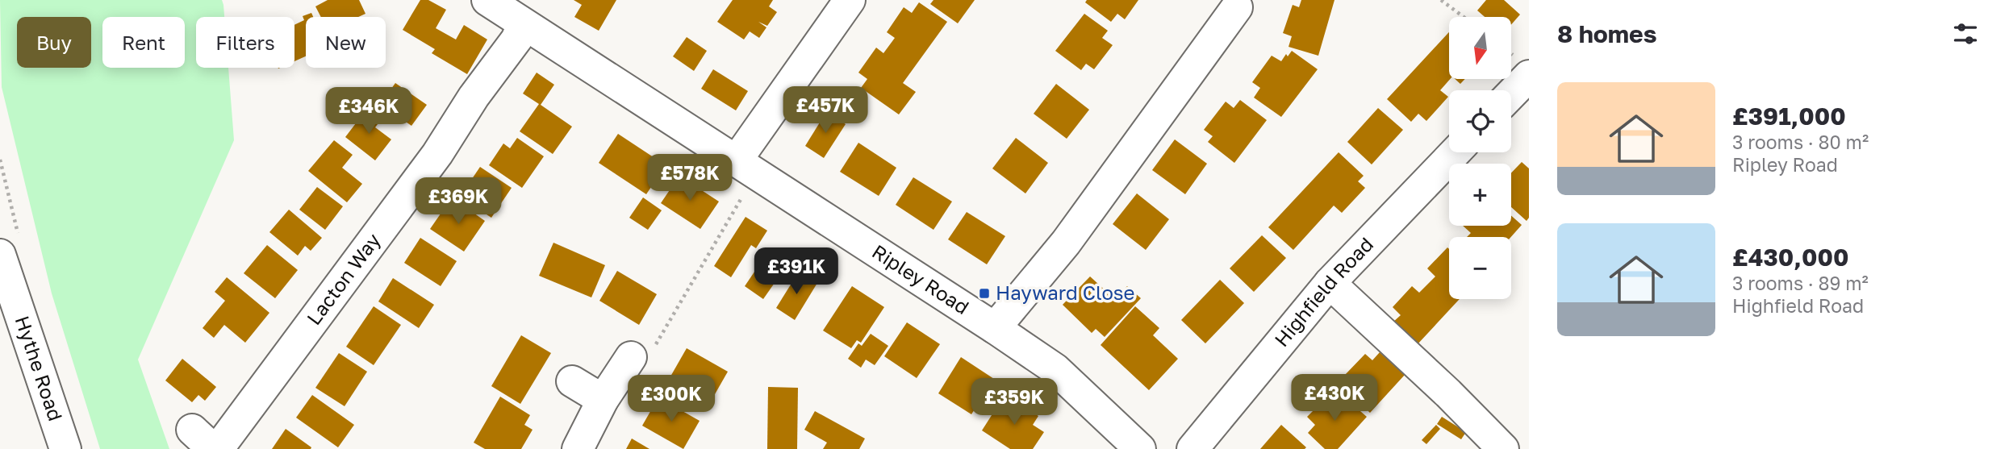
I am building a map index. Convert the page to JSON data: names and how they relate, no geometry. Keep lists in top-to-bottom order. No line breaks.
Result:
{"streets":{"street":["Lacton Way","Ripley Road","Highfield Road","Hythe Road"]},"crossings":[["Lacton Way","Ripley Road"]],"places":{"transit":["Hayward Close"]},"north":"bottom","page":{"heading":"8 homes","map_buttons":["+","−"],"chip":["Buy","Rent","Filters","New"],"list":[{"name":"£391,000","note":"3 rooms · 80 m² · Ripley Road"},{"name":"£430,000","note":"3 rooms · 89 m² · Highfield Road"}],"price":["£457K","£346K","£578K","£369K","£391K","£430K","£300K","£359K"]}}
